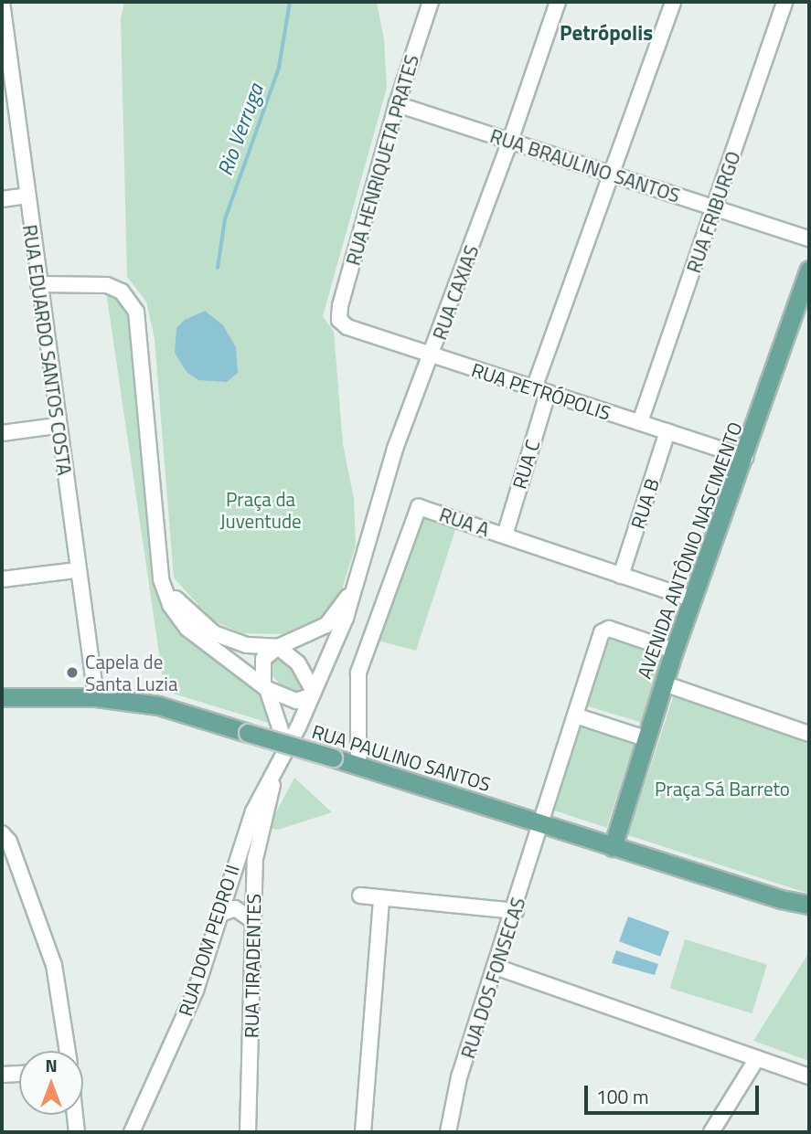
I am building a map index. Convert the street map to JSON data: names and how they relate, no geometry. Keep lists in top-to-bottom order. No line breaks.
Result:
{"streets":{"main road":["AVENIDA ANTÔNIO NASCIMENTO","RUA PAULINO SANTOS"],"street":["RUA HENRIQUETA PRATES","RUA BRAULINO SANTOS","RUA FRIBURGO","RUA CAXIAS","RUA EDUARDO SANTOS COSTA","RUA PETRÓPOLIS","RUA C","RUA B","RUA A","RUA DOM PEDRO II","RUA TIRADENTES","RUA DOS FONSECAS"]},"crossings":[["RUA HENRIQUETA PRATES","RUA BRAULINO SANTOS"],["RUA HENRIQUETA PRATES","RUA PETRÓPOLIS"],["RUA BRAULINO SANTOS","RUA FRIBURGO"],["RUA BRAULINO SANTOS","RUA CAXIAS"],["RUA BRAULINO SANTOS","RUA C"],["RUA FRIBURGO","RUA PETRÓPOLIS"],["RUA CAXIAS","RUA PETRÓPOLIS"],["RUA CAXIAS","RUA DOM PEDRO II"],["RUA EDUARDO SANTOS COSTA","RUA PAULINO SANTOS"],["RUA PETRÓPOLIS","RUA C"],["RUA PETRÓPOLIS","RUA B"],["RUA PETRÓPOLIS","AVENIDA ANTÔNIO NASCIMENTO"],["RUA C","RUA A"],["RUA B","RUA A"],["RUA A","AVENIDA ANTÔNIO NASCIMENTO"],["RUA A","RUA PAULINO SANTOS"],["AVENIDA ANTÔNIO NASCIMENTO","RUA PAULINO SANTOS"],["RUA PAULINO SANTOS","RUA DOS FONSECAS"],["RUA DOM PEDRO II","RUA TIRADENTES"]],"districts":["Petrópolis"],"water":["Rio Verruga"],"parks":["Praça da Juventude","Praça Sá Barreto"],"places":["Capela de Santa Luzia"],"scale_bar":"100 m","north":"top"}
